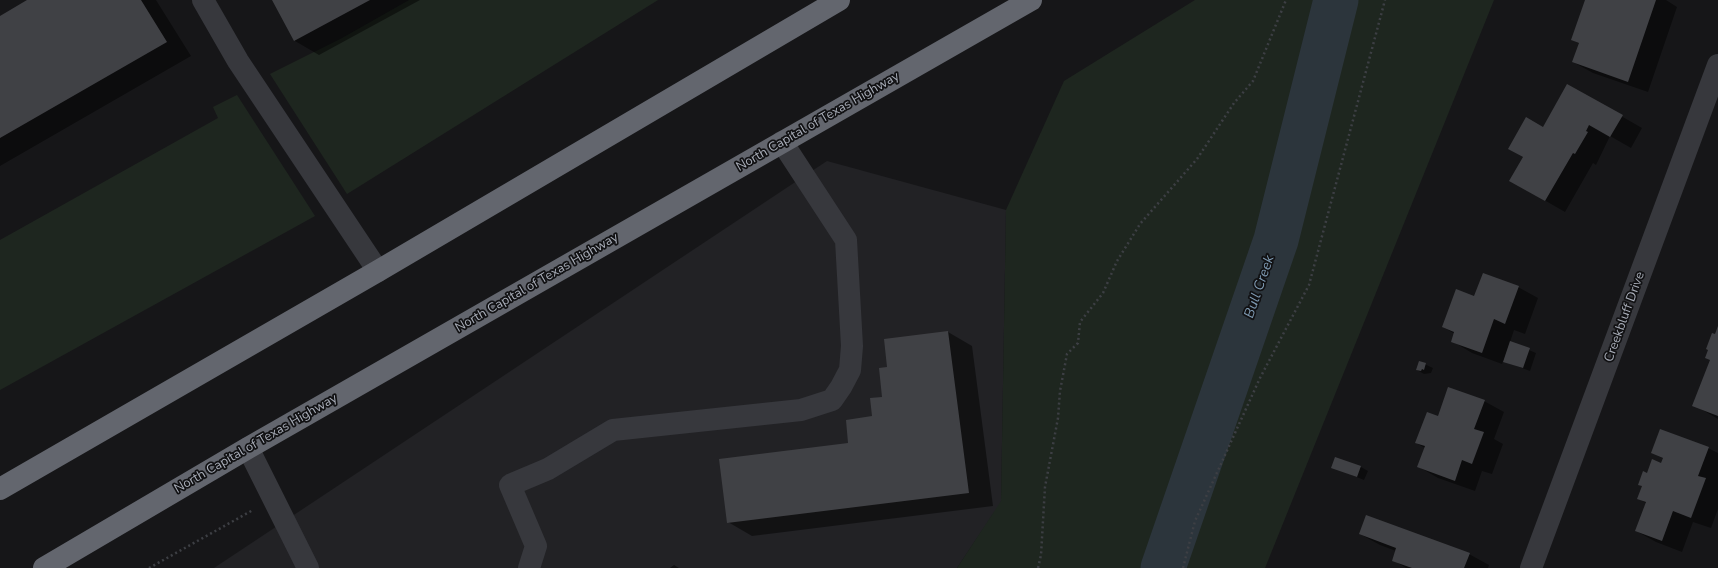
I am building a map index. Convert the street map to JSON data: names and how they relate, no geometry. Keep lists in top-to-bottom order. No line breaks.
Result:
{"streets":{"highway":["North Capital of Texas Highway"],"street":["Creekbluff Drive"]},"water":["Bull Creek"]}
